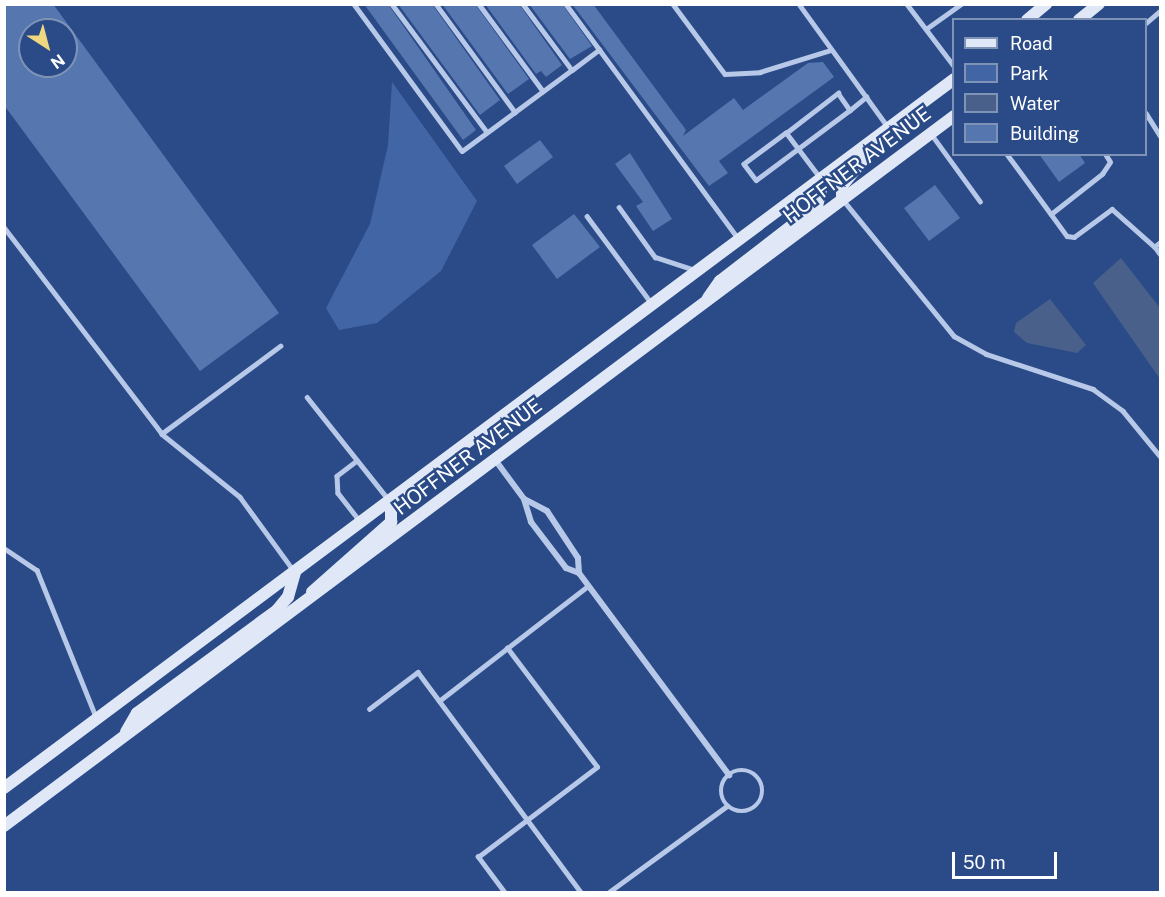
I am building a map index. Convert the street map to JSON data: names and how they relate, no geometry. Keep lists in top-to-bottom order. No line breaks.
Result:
{"streets":{"main road":["HOFFNER AVENUE"]},"legend":["Road","Park","Water","Building"],"scale_bar":"50 m","north":"bottom right"}
